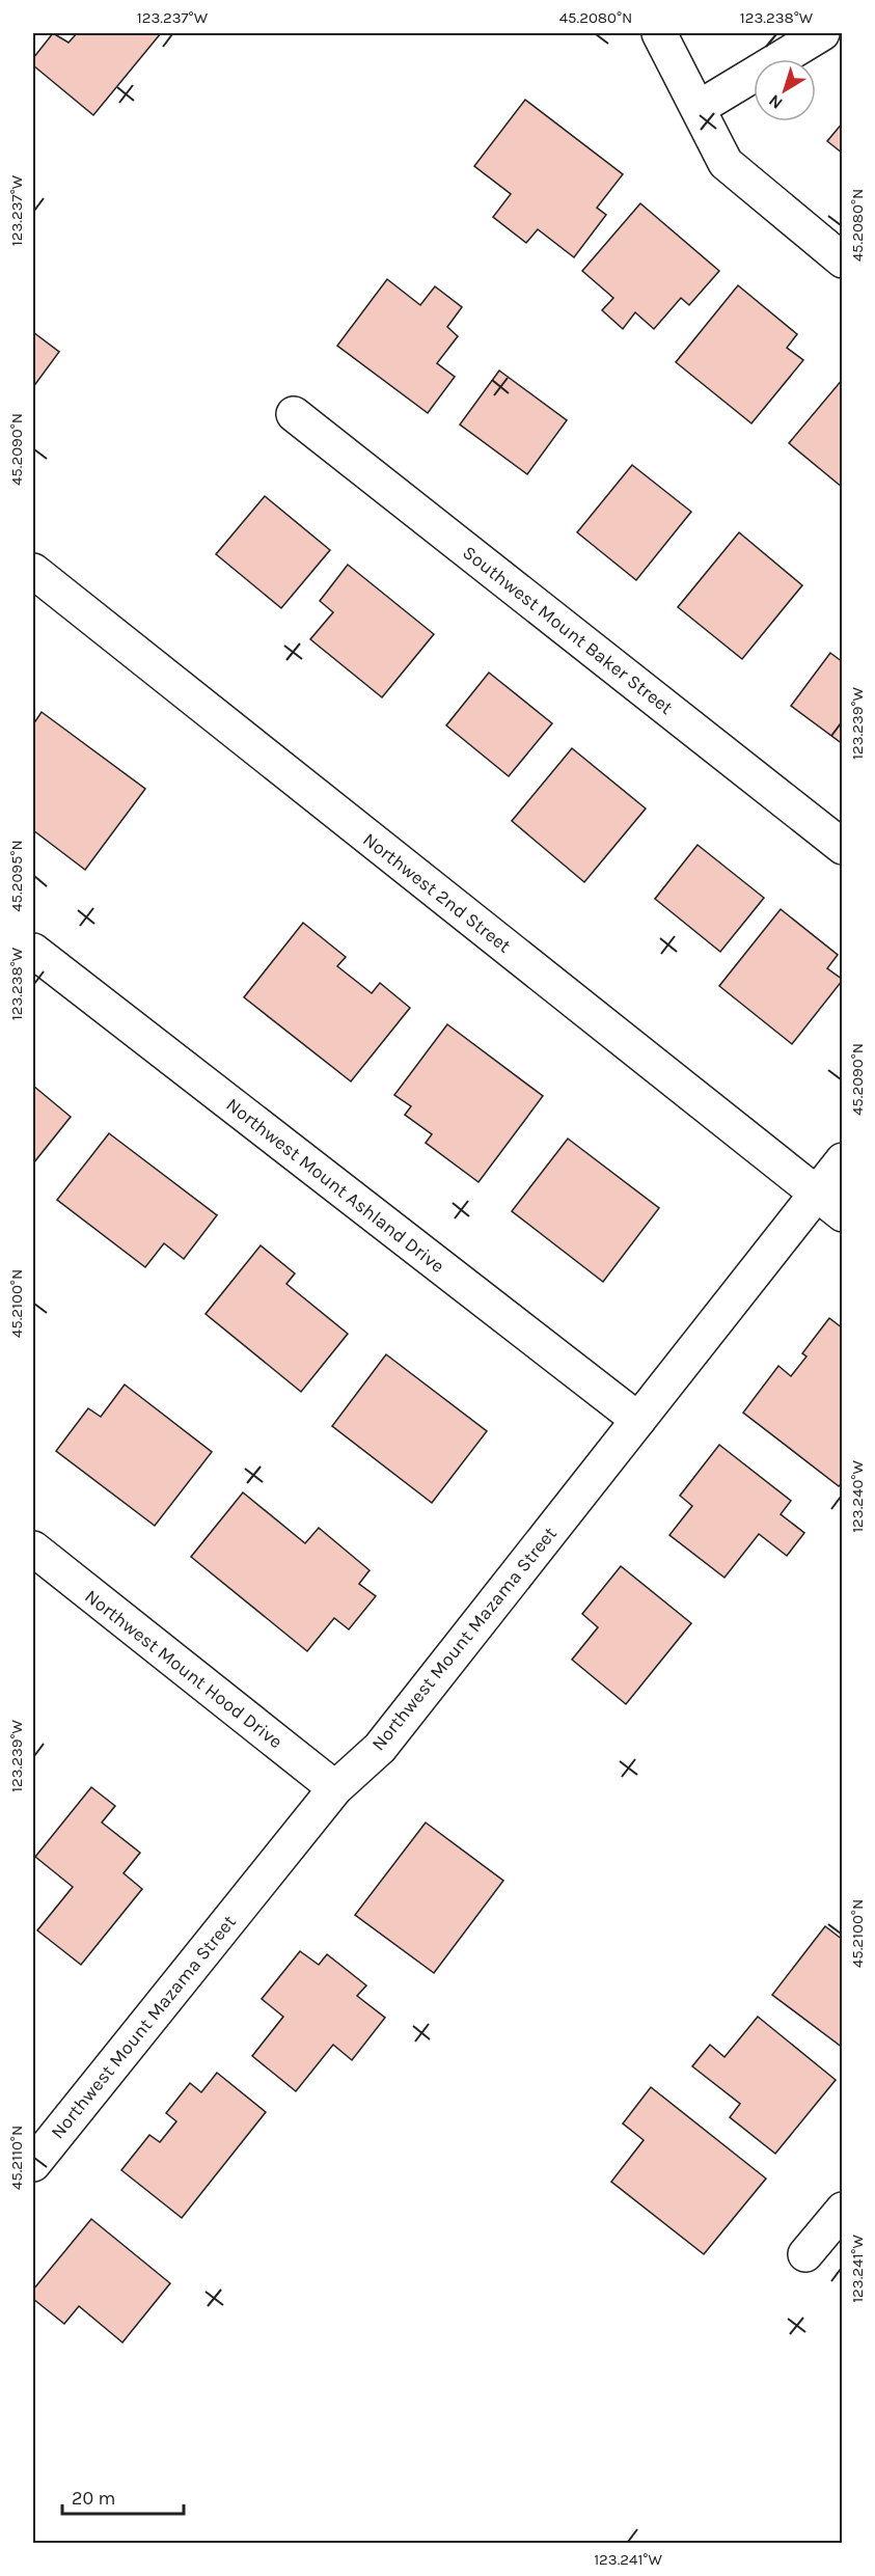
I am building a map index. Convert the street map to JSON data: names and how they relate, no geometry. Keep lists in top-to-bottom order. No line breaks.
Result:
{"streets":{"street":["Southwest Mount Baker Street","Northwest 2nd Street","Northwest Mount Ashland Drive","Northwest Mount Mazama Street","Northwest Mount Hood Drive"]},"crossings":[["Northwest 2nd Street","Northwest Mount Mazama Street"],["Northwest Mount Ashland Drive","Northwest Mount Mazama Street"],["Northwest Mount Mazama Street","Northwest Mount Hood Drive"]],"scale_bar":"20 m","north":"bottom left","coordinates":["123.237°W","45.2080°N","123.238°W","45.2090°N","123.239°W","45.2095°N","45.2100°N","123.240°W","45.2110°N","123.241°W"]}
